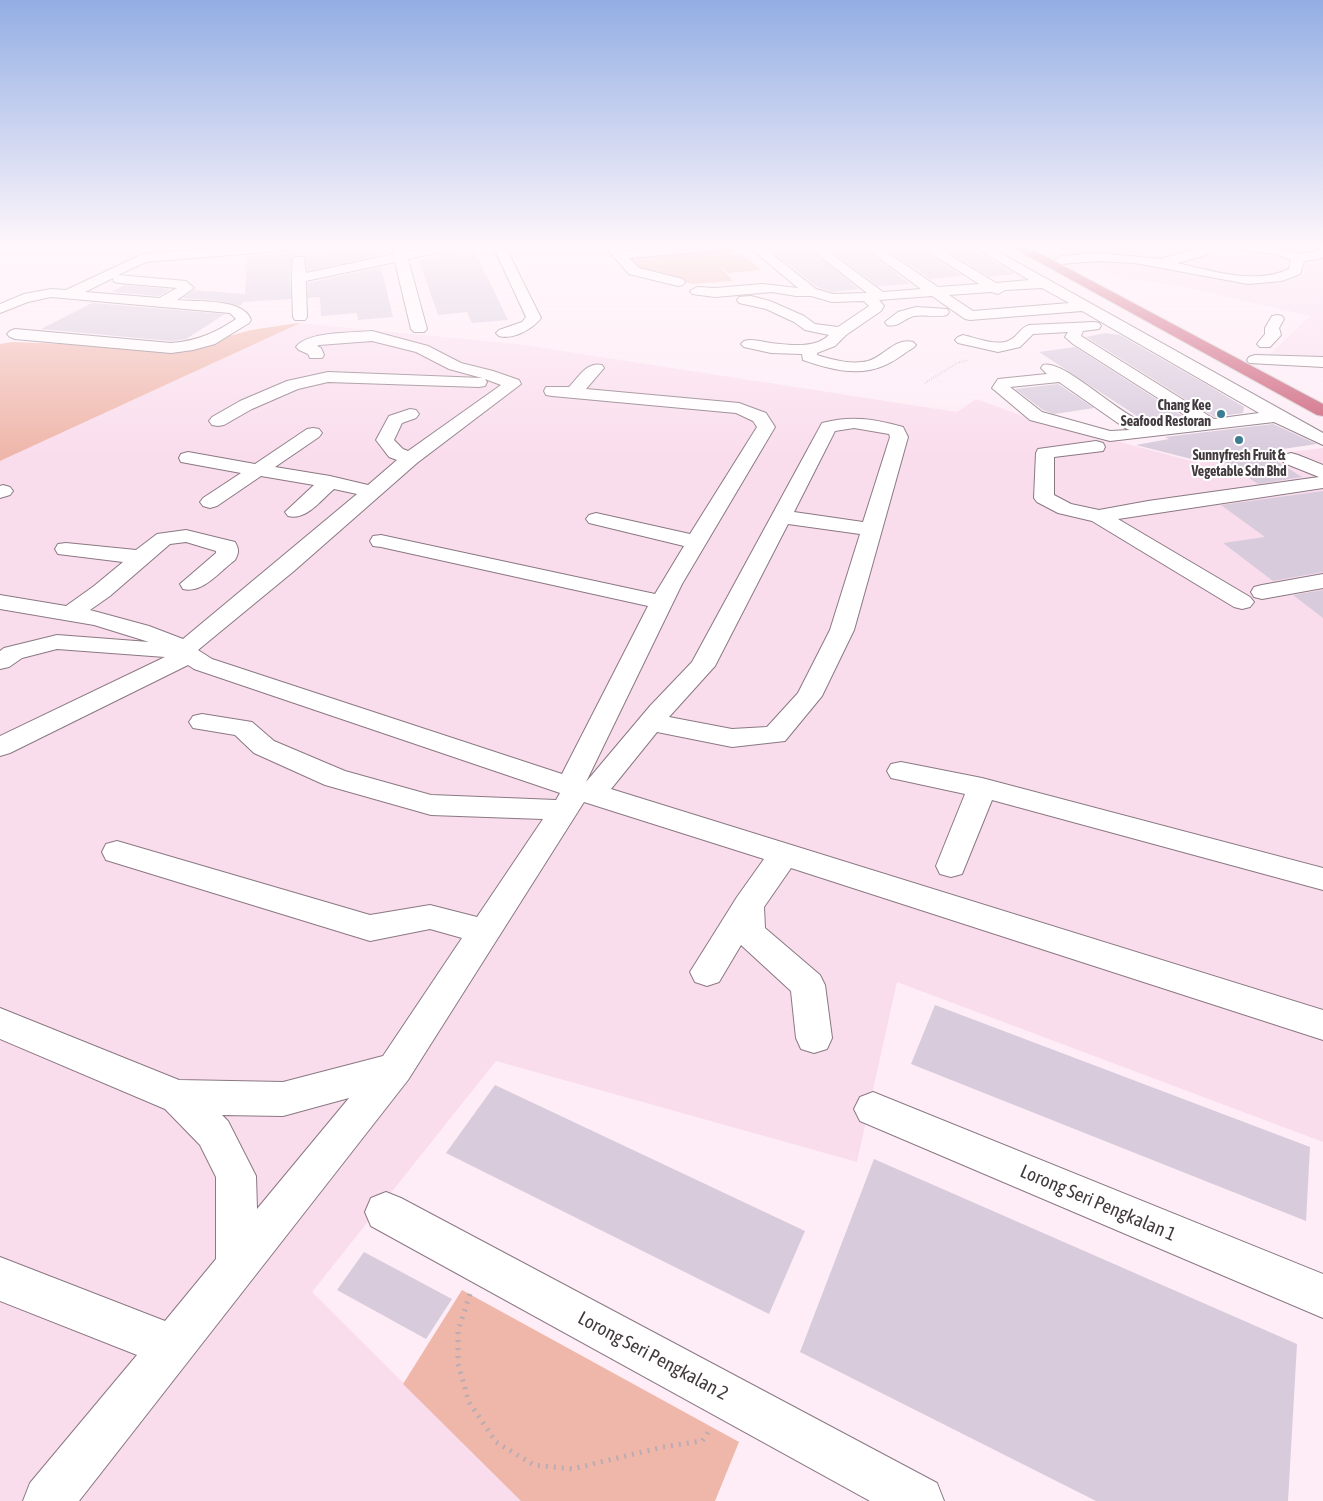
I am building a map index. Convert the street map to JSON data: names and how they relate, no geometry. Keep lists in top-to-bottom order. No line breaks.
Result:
{"streets":{"street":["Lorong Seri Pengkalan 1","Lorong Seri Pengkalan 2"]},"places":["Chang Kee Seafood Restoran","Sunnyfresh Fruit & Vegetable Sdn Bhd"]}
